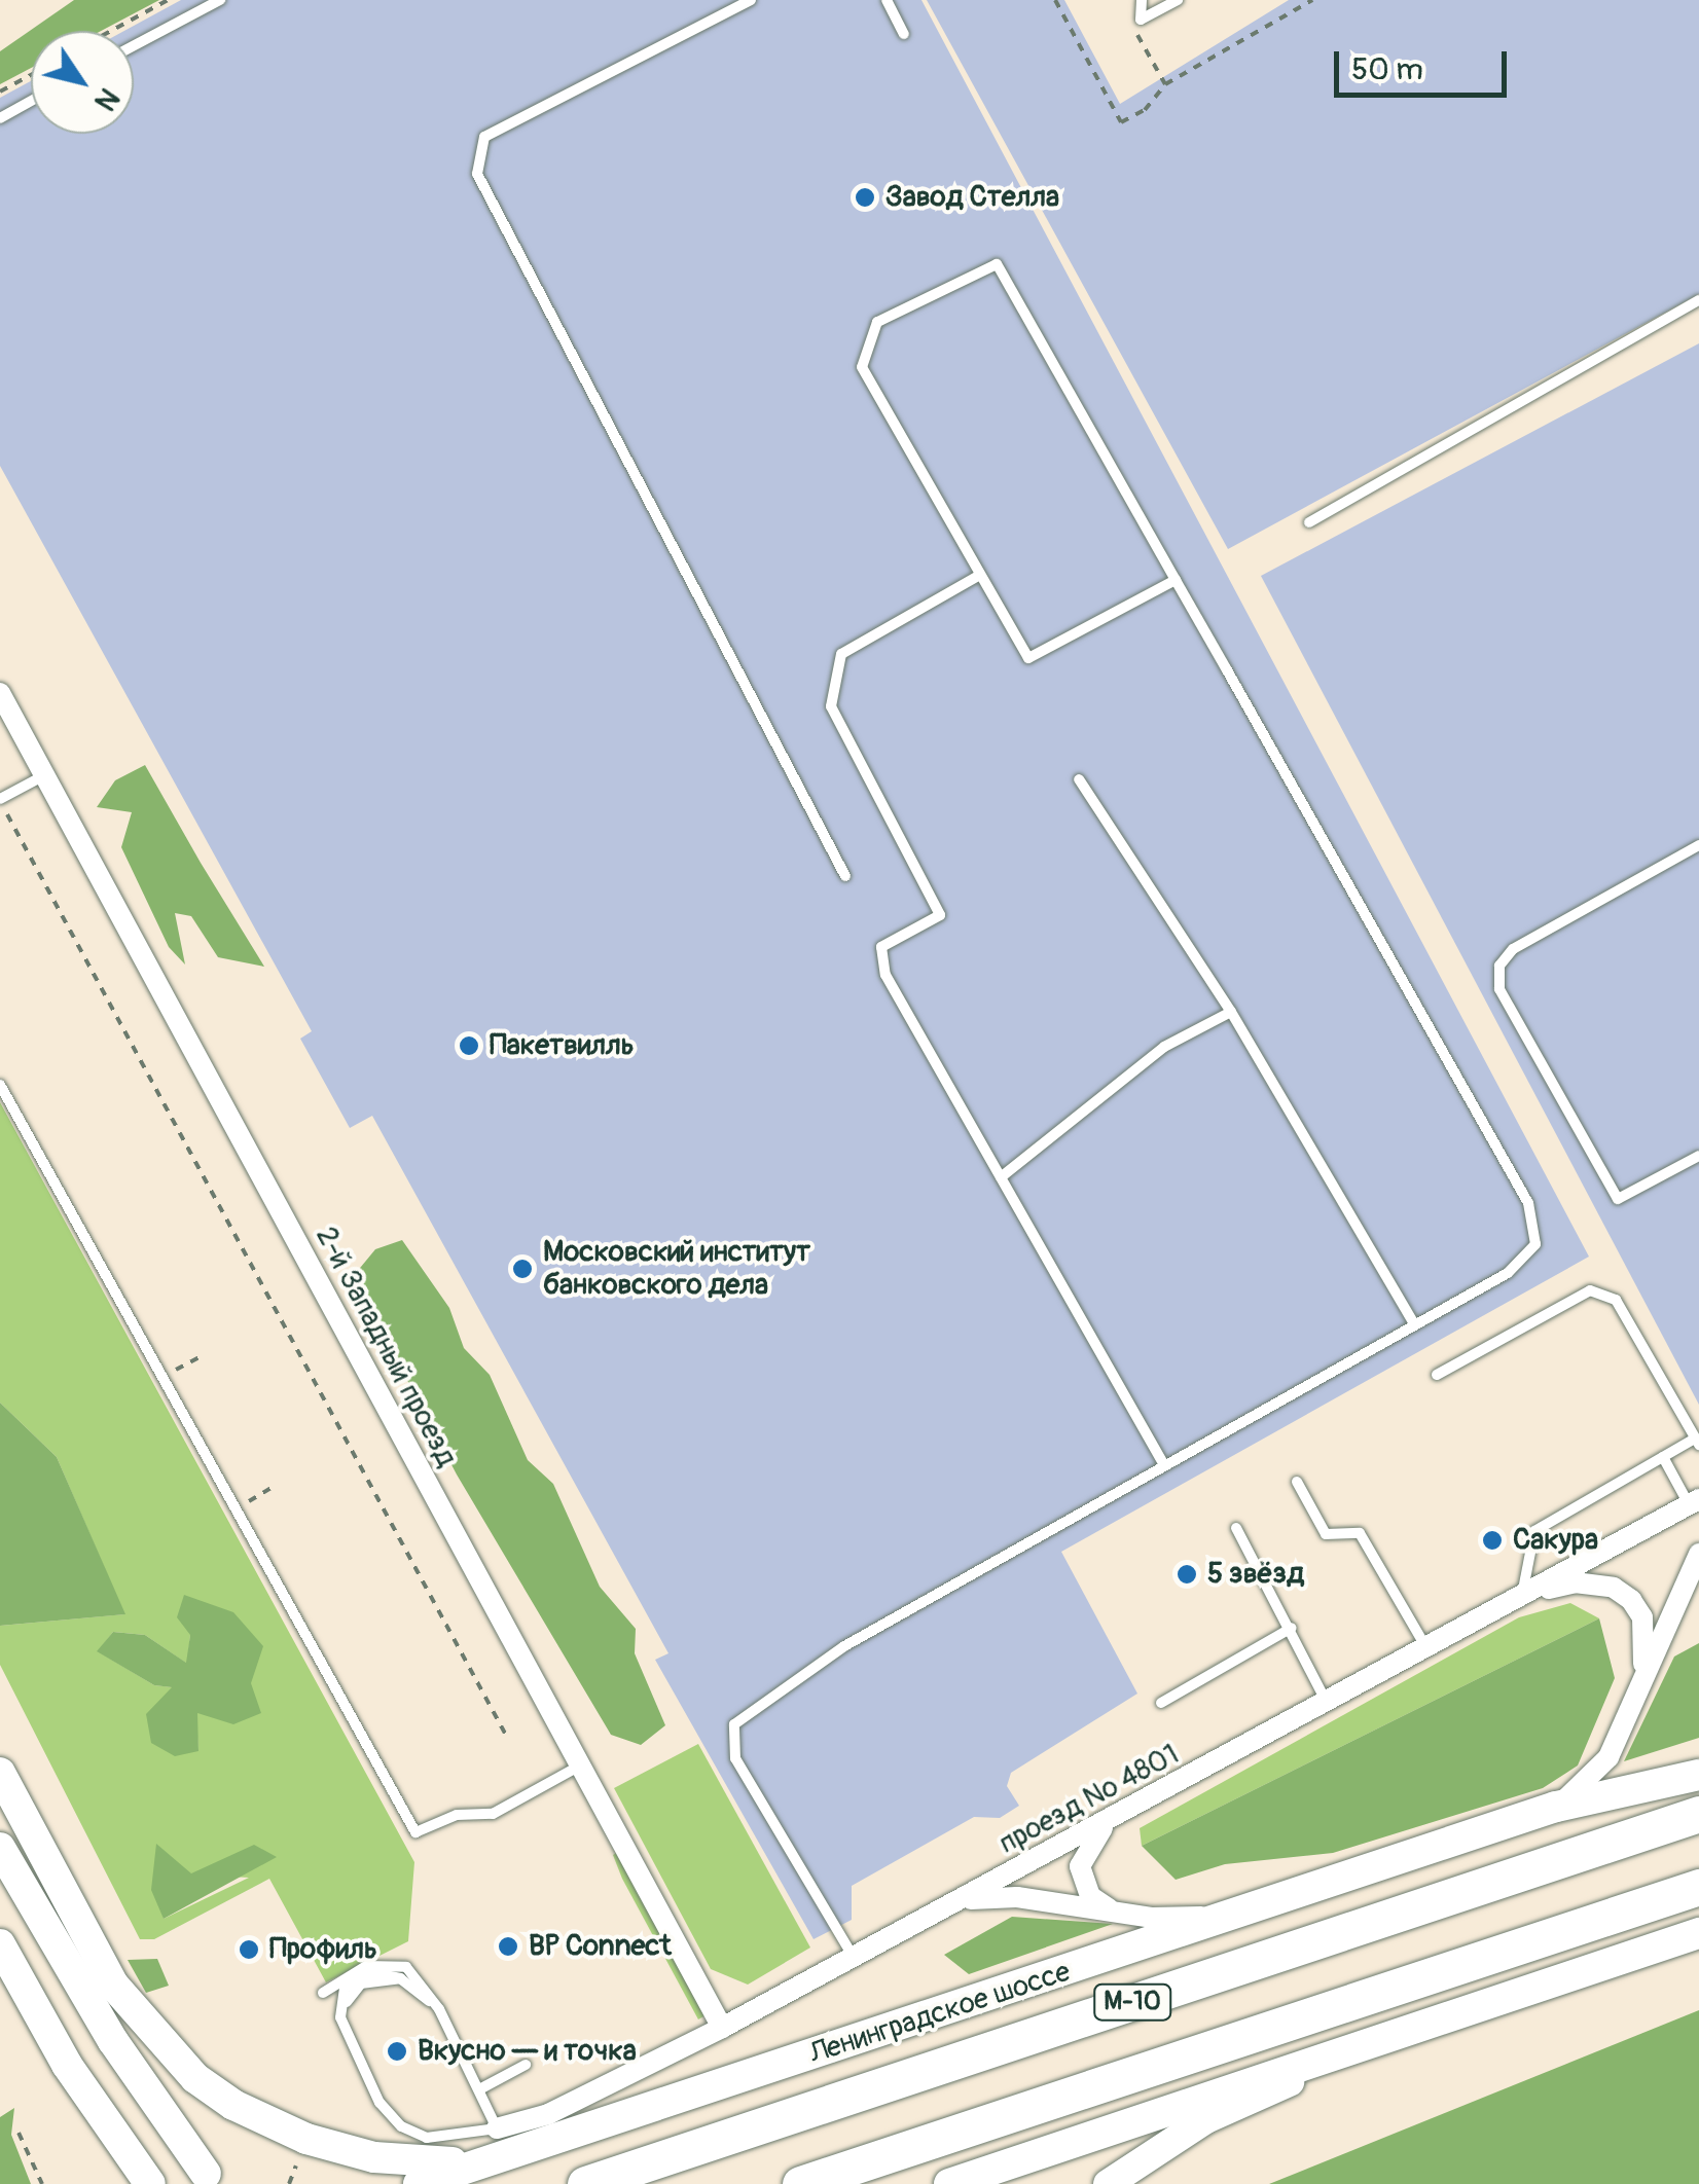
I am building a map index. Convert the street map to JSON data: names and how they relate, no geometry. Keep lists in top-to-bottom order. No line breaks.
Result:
{"streets":{"highway":["М-10","Ленинградское шоссе"],"street":["2-й Западный проезд","проезд № 4801"]},"crossings":[["2-й Западный проезд","проезд № 4801"],["проезд № 4801","Ленинградское шоссе"]],"places":["Завод Стелла","Пакетвилль","Московский институт банковского дела","Сакура","5 звёзд","ВР Connect","Профиль","Вкусно — и точка"],"scale_bar":"50 m","north":"bottom right"}
